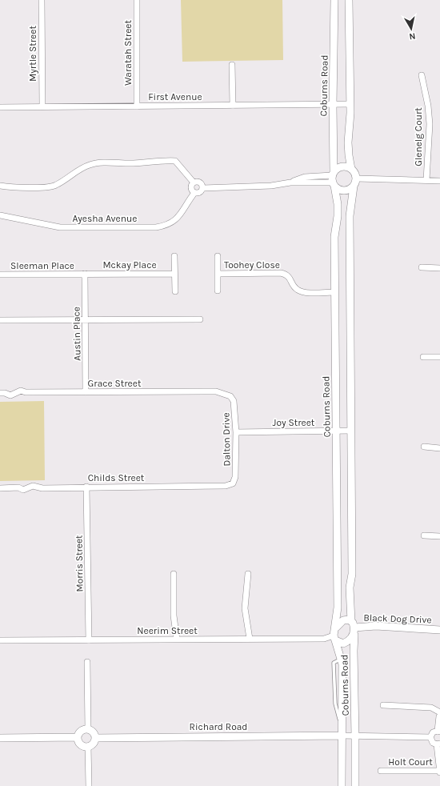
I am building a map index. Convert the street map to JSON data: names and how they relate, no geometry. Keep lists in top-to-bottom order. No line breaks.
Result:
{"streets":{"street":["Waratah Street","Myrtle Street","Coburns Road","First Avenue","Glenelg Court","Ayesha Avenue","Mckay Place","Toohey Close","Sleeman Place","Austin Place","Grace Street","Joy Street","Dalton Drive","Childs Street","Morris Street","Black Dog Drive","Neerim Street","Richard Road","Holt Court"]},"crossings":[["Waratah Street","First Avenue"],["Myrtle Street","First Avenue"],["Coburns Road","First Avenue"],["Coburns Road","Ayesha Avenue"],["Coburns Road","Toohey Close"],["Coburns Road","Joy Street"],["Coburns Road","Black Dog Drive"],["Coburns Road","Neerim Street"],["Coburns Road","Richard Road"],["Mckay Place","Sleeman Place"],["Mckay Place","Austin Place"],["Sleeman Place","Austin Place"],["Austin Place","Grace Street"],["Grace Street","Dalton Drive"],["Joy Street","Dalton Drive"],["Dalton Drive","Childs Street"],["Childs Street","Morris Street"],["Morris Street","Neerim Street"],["Black Dog Drive","Neerim Street"]],"north":"bottom"}
